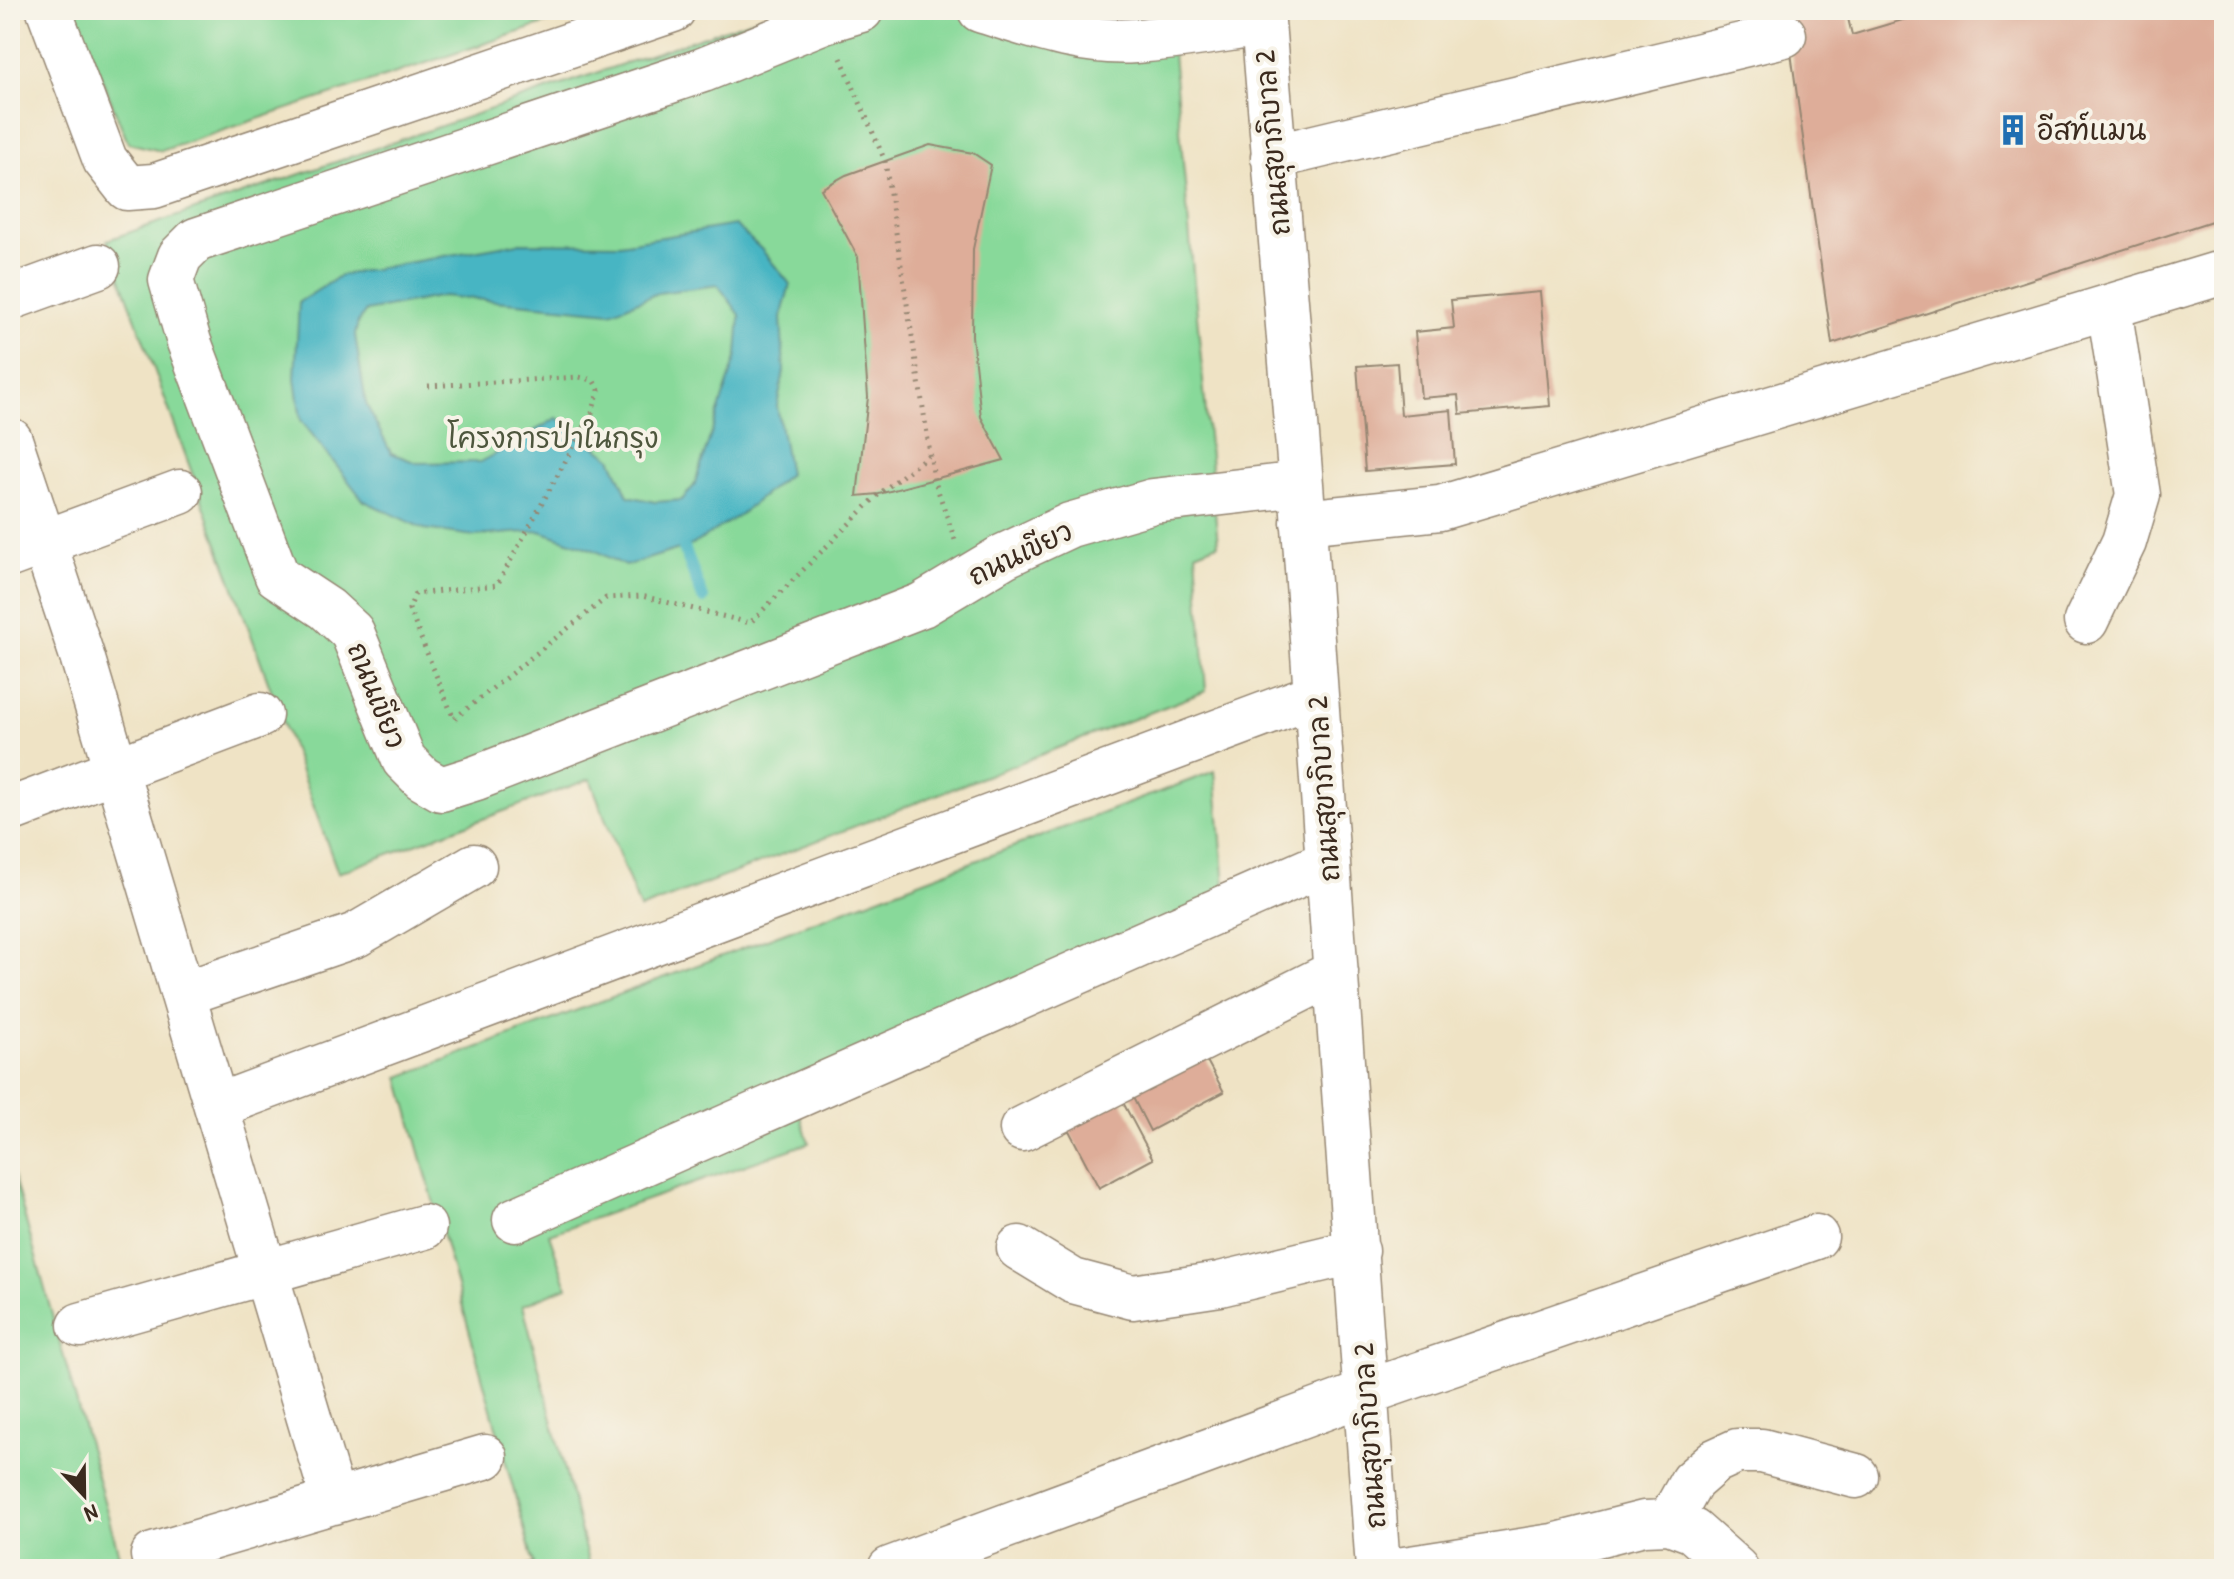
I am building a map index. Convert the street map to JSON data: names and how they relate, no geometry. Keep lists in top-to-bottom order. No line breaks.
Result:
{"streets":{"street":["ถนนสุขาภิบาล 2","ถนนเขียว"]},"crossings":[["ถนนสุขาภิบาล 2","ถนนเขียว"]],"parks":["โครงการป่าในกรุง"],"places":{"building":["อีสท์แมน"]},"north":"bottom"}
